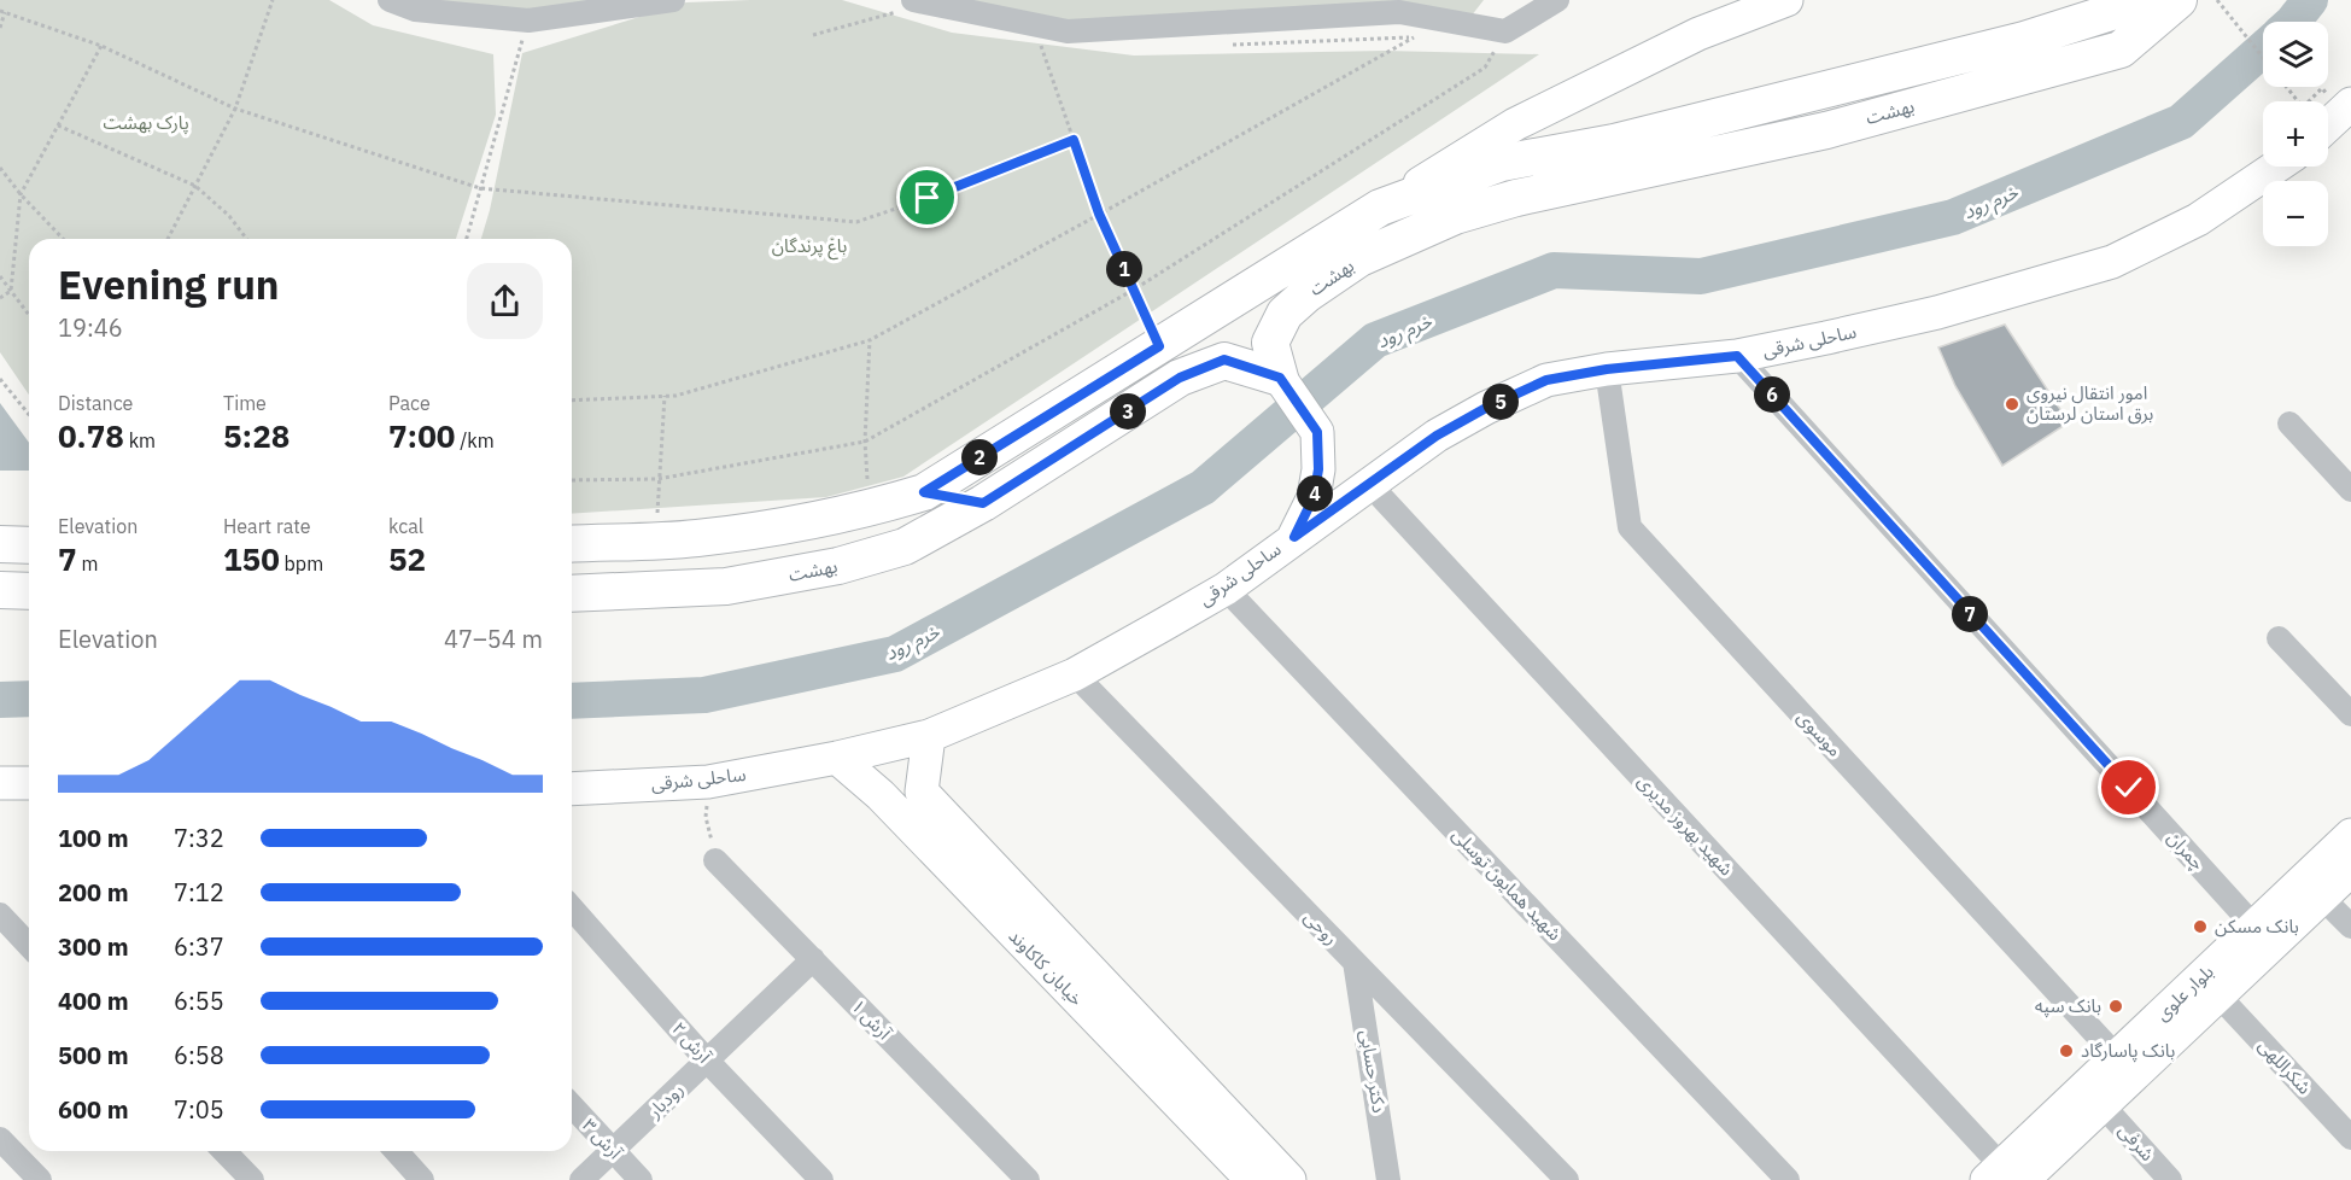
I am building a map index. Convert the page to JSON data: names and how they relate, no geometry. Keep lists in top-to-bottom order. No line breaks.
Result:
{"streets":{"main road":["بهشت","ساحلی شرقی","خیابان کاکاوند","بلوار علوی"],"street":["موسوی","شهید بهروز مدیری","چمران","شهید همایون توسلی","روحی","آرش ۱","آرش ۲","شکراللهی","دکتر حسابی","رودبار","آرش ۳","شرفی"]},"crossings":[["ساحلی شرقی","موسوی"],["ساحلی شرقی","شهید بهروز مدیری"],["ساحلی شرقی","چمران"],["ساحلی شرقی","شهید همایون توسلی"],["ساحلی شرقی","روحی"],["ساحلی شرقی","خیابان کاکاوند"],["موسوی","بلوار علوی"],["شهید بهروز مدیری","بلوار علوی"],["چمران","بلوار علوی"],["روحی","دکتر حسابی"],["بلوار علوی","شکراللهی"],["بلوار علوی","شرفی"],["آرش ۱","رودبار"],["آرش ۲","رودبار"],["رودبار","آرش ۳"]],"water":["خرم رود"],"parks":["پارک بهشت","باغ پرندگان"],"places":["امور انتقال نیروی برق استان لرستان","بانک مسکن","بانک سپه","بانک پاسارگاد"],"page":{"map_buttons":["+","−"],"heading":["Evening run","19:46"],"pins":["1","6","5","3","2","4","7"],"stats":[["Distance","0.78 km"],["Time","5:28"],["Pace","7:00 /km"],["Elevation","7 m"],["Heart rate","150 bpm"],["kcal","52"]],"chart":["Elevation","47–54 m"],"list":[{"name":"100 m","note":"7:32"},{"name":"200 m","note":"7:12"},{"name":"300 m","note":"6:37"},{"name":"400 m","note":"6:55"},{"name":"500 m","note":"6:58"},{"name":"600 m","note":"7:05"}]}}
